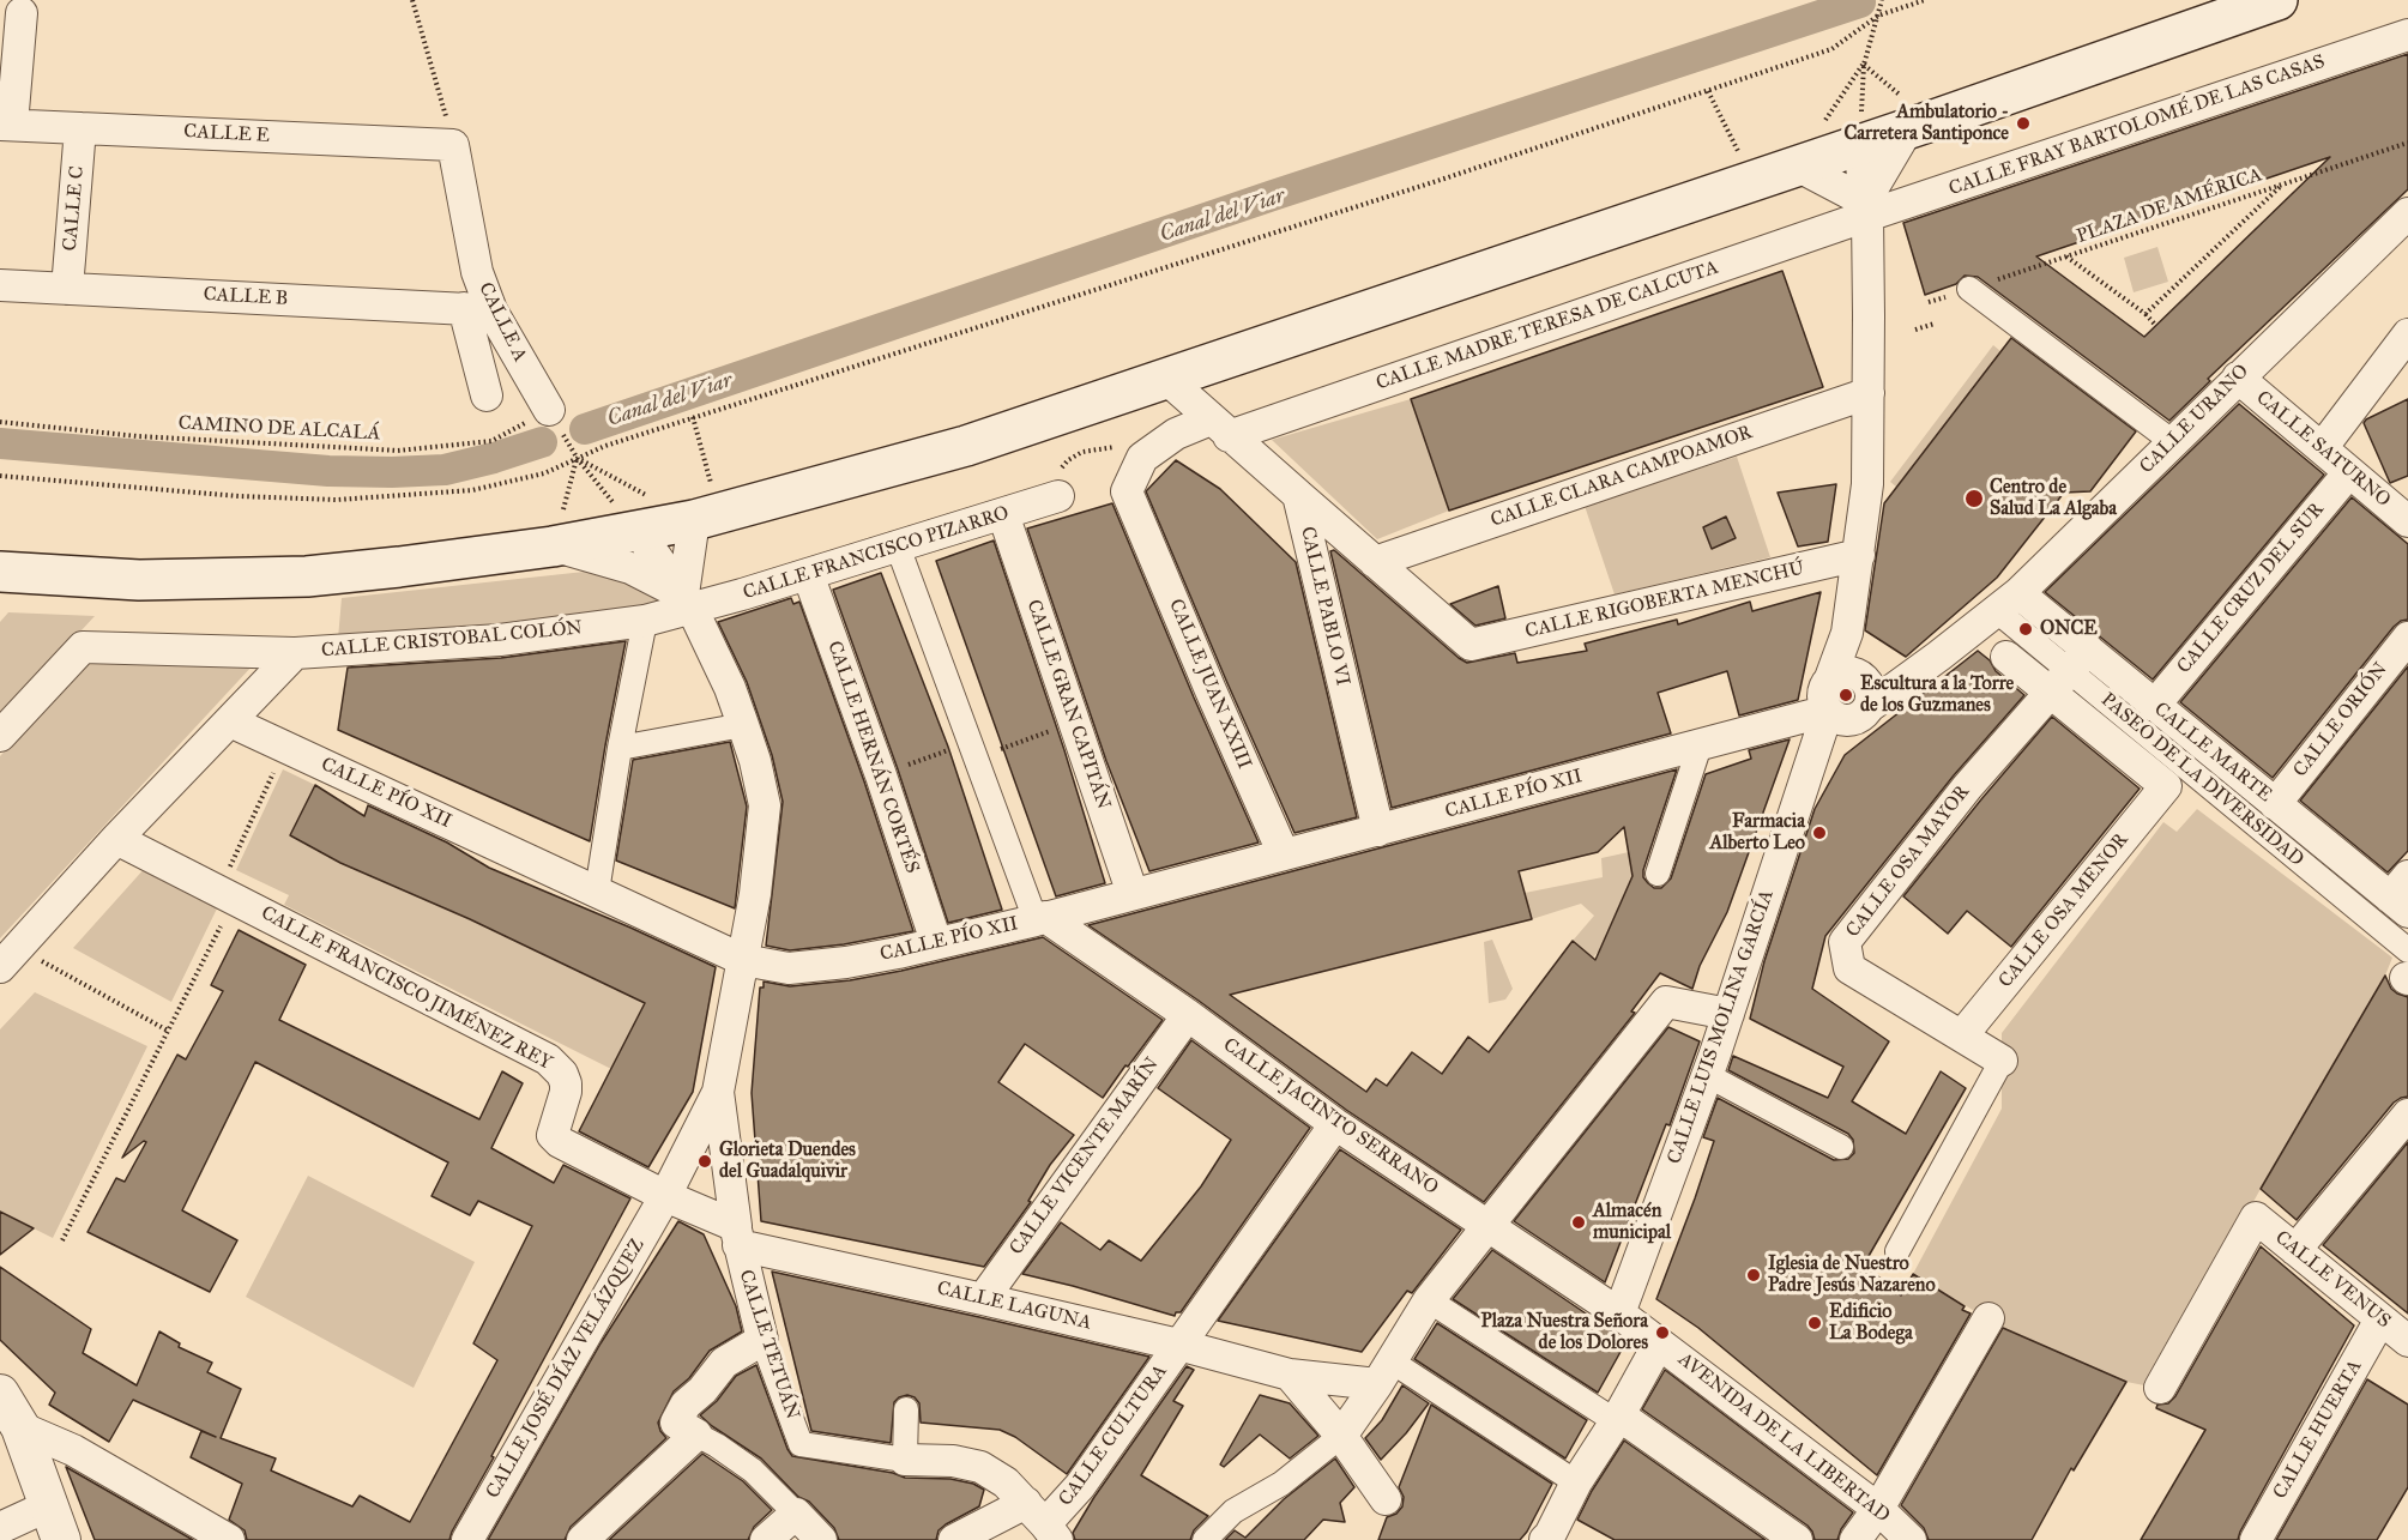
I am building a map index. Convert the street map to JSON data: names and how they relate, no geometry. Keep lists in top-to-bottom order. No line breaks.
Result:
{"streets":{"street":["CALLE FRAY BARTOLOMÉ DE LAS CASAS","CALLE E","CALLE C","CALLE B","CALLE A","CALLE MADRE TERESA DE CALCUTA","CALLE URANO","CALLE SATURNO","CALLE CLARA CAMPOAMOR","CALLE FRANCISCO PIZARRO","CALLE CRUZ DEL SUR","CALLE RIGOBERTA MENCHÚ","CALLE PABLO VI","CALLE CRISTOBAL COLÓN","CALLE JUAN XXIII","CALLE GRAN CAPITÁN","CALLE ORIÓN","CALLE MARTE","CALLE HERNÁN CORTÉS","PASEO DE LA DIVERSIDAD","CALLE PÍO XII","CALLE OSA MAYOR","CALLE OSA MENOR","CALLE FRANCISCO JIMÉNEZ REY","CALLE LUIS MOLINA GARCÍA","CALLE JACINTO SERRANO","CALLE VICENTE MARÍN","CALLE VENUS","CALLE LAGUNA","CALLE TETUÁN","CALLE JOSÉ DÍAZ VELÁZQUEZ","CALLE HUERTA","CALLE CULTURA","AVENIDA DE LA LIBERTAD"],"path":["PLAZA DE AMÉRICA","CAMINO DE ALCALÁ"]},"crossings":[["CALLE FRAY BARTOLOMÉ DE LAS CASAS","CALLE MADRE TERESA DE CALCUTA"],["CALLE E","CALLE C"],["CALLE E","CALLE A"],["CALLE C","CALLE B"],["CALLE B","CALLE A"],["CALLE A","CAMINO DE ALCALÁ"],["CALLE MADRE TERESA DE CALCUTA","CALLE JUAN XXIII"],["CALLE URANO","CALLE SATURNO"],["CALLE URANO","CALLE MARTE"],["CALLE URANO","CALLE PÍO XII"],["CALLE URANO","CALLE LUIS MOLINA GARCÍA"],["CALLE SATURNO","CALLE CRUZ DEL SUR"],["CALLE CLARA CAMPOAMOR","CALLE RIGOBERTA MENCHÚ"],["CALLE FRANCISCO PIZARRO","CALLE CRISTOBAL COLÓN"],["CALLE FRANCISCO PIZARRO","CALLE GRAN CAPITÁN"],["CALLE FRANCISCO PIZARRO","CALLE HERNÁN CORTÉS"],["CALLE FRANCISCO PIZARRO","CALLE JOSÉ DÍAZ VELÁZQUEZ"],["CALLE CRUZ DEL SUR","CALLE MARTE"],["CALLE PABLO VI","CALLE PÍO XII"],["CALLE CRISTOBAL COLÓN","CALLE JOSÉ DÍAZ VELÁZQUEZ"],["CALLE JUAN XXIII","CALLE PÍO XII"],["CALLE GRAN CAPITÁN","CALLE PÍO XII"],["CALLE ORIÓN","CALLE MARTE"],["CALLE MARTE","PASEO DE LA DIVERSIDAD"],["CALLE MARTE","CALLE OSA MAYOR"],["CALLE MARTE","CALLE OSA MENOR"],["CALLE HERNÁN CORTÉS","CALLE PÍO XII"],["PASEO DE LA DIVERSIDAD","CALLE OSA MAYOR"],["CALLE PÍO XII","CALLE LUIS MOLINA GARCÍA"],["CALLE PÍO XII","CALLE JACINTO SERRANO"],["CALLE PÍO XII","CALLE JOSÉ DÍAZ VELÁZQUEZ"],["CALLE OSA MAYOR","CALLE OSA MENOR"],["CALLE FRANCISCO JIMÉNEZ REY","CALLE JOSÉ DÍAZ VELÁZQUEZ"],["CALLE LUIS MOLINA GARCÍA","CALLE JACINTO SERRANO"],["CALLE LUIS MOLINA GARCÍA","AVENIDA DE LA LIBERTAD"],["CALLE JACINTO SERRANO","CALLE VICENTE MARÍN"],["CALLE JACINTO SERRANO","CALLE CULTURA"],["CALLE JACINTO SERRANO","AVENIDA DE LA LIBERTAD"],["CALLE VICENTE MARÍN","CALLE LAGUNA"],["CALLE VENUS","CALLE HUERTA"],["CALLE LAGUNA","CALLE TETUÁN"],["CALLE LAGUNA","CALLE JOSÉ DÍAZ VELÁZQUEZ"],["CALLE LAGUNA","CALLE CULTURA"],["CALLE TETUÁN","CALLE JOSÉ DÍAZ VELÁZQUEZ"],["CALLE TETUÁN","CALLE CULTURA"]],"water":["Canal del Viar"],"places":["Ambulatorio - Carretera Santiponce","Centro de Salud La Algaba","ONCE","Escultura a la Torre de los Guzmanes","Farmacia Alberto Leo","Glorieta Duendes del Guadalquivir","Almacén municipal","Iglesia de Nuestro Padre Jesús Nazareno","Edificio La Bodega","Plaza Nuestra Señora de los Dolores"]}
